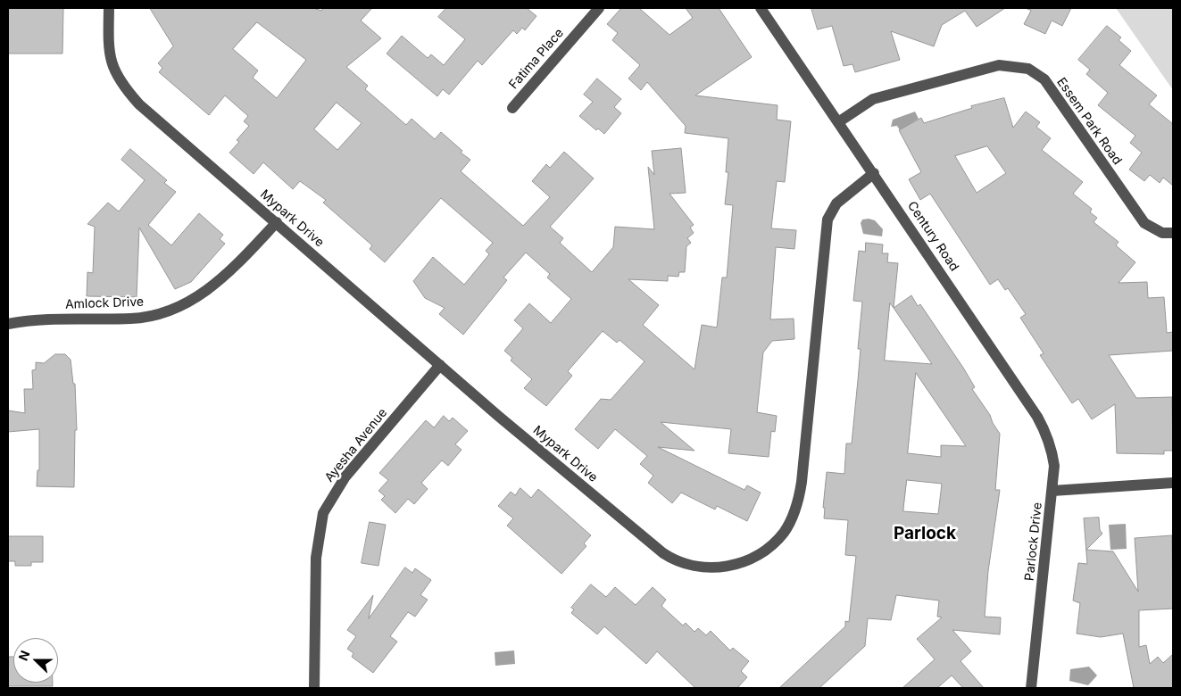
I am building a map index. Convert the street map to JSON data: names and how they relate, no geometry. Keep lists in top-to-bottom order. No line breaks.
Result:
{"streets":{"street":["Fatima Place","Essem Park Road","Mypark Drive","Century Road","Amlock Drive","Ayesha Avenue","Parlock Drive"]},"crossings":[["Essem Park Road","Century Road"],["Mypark Drive","Century Road"],["Mypark Drive","Amlock Drive"],["Mypark Drive","Ayesha Avenue"],["Century Road","Parlock Drive"]],"districts":["Parlock"],"north":"left"}
